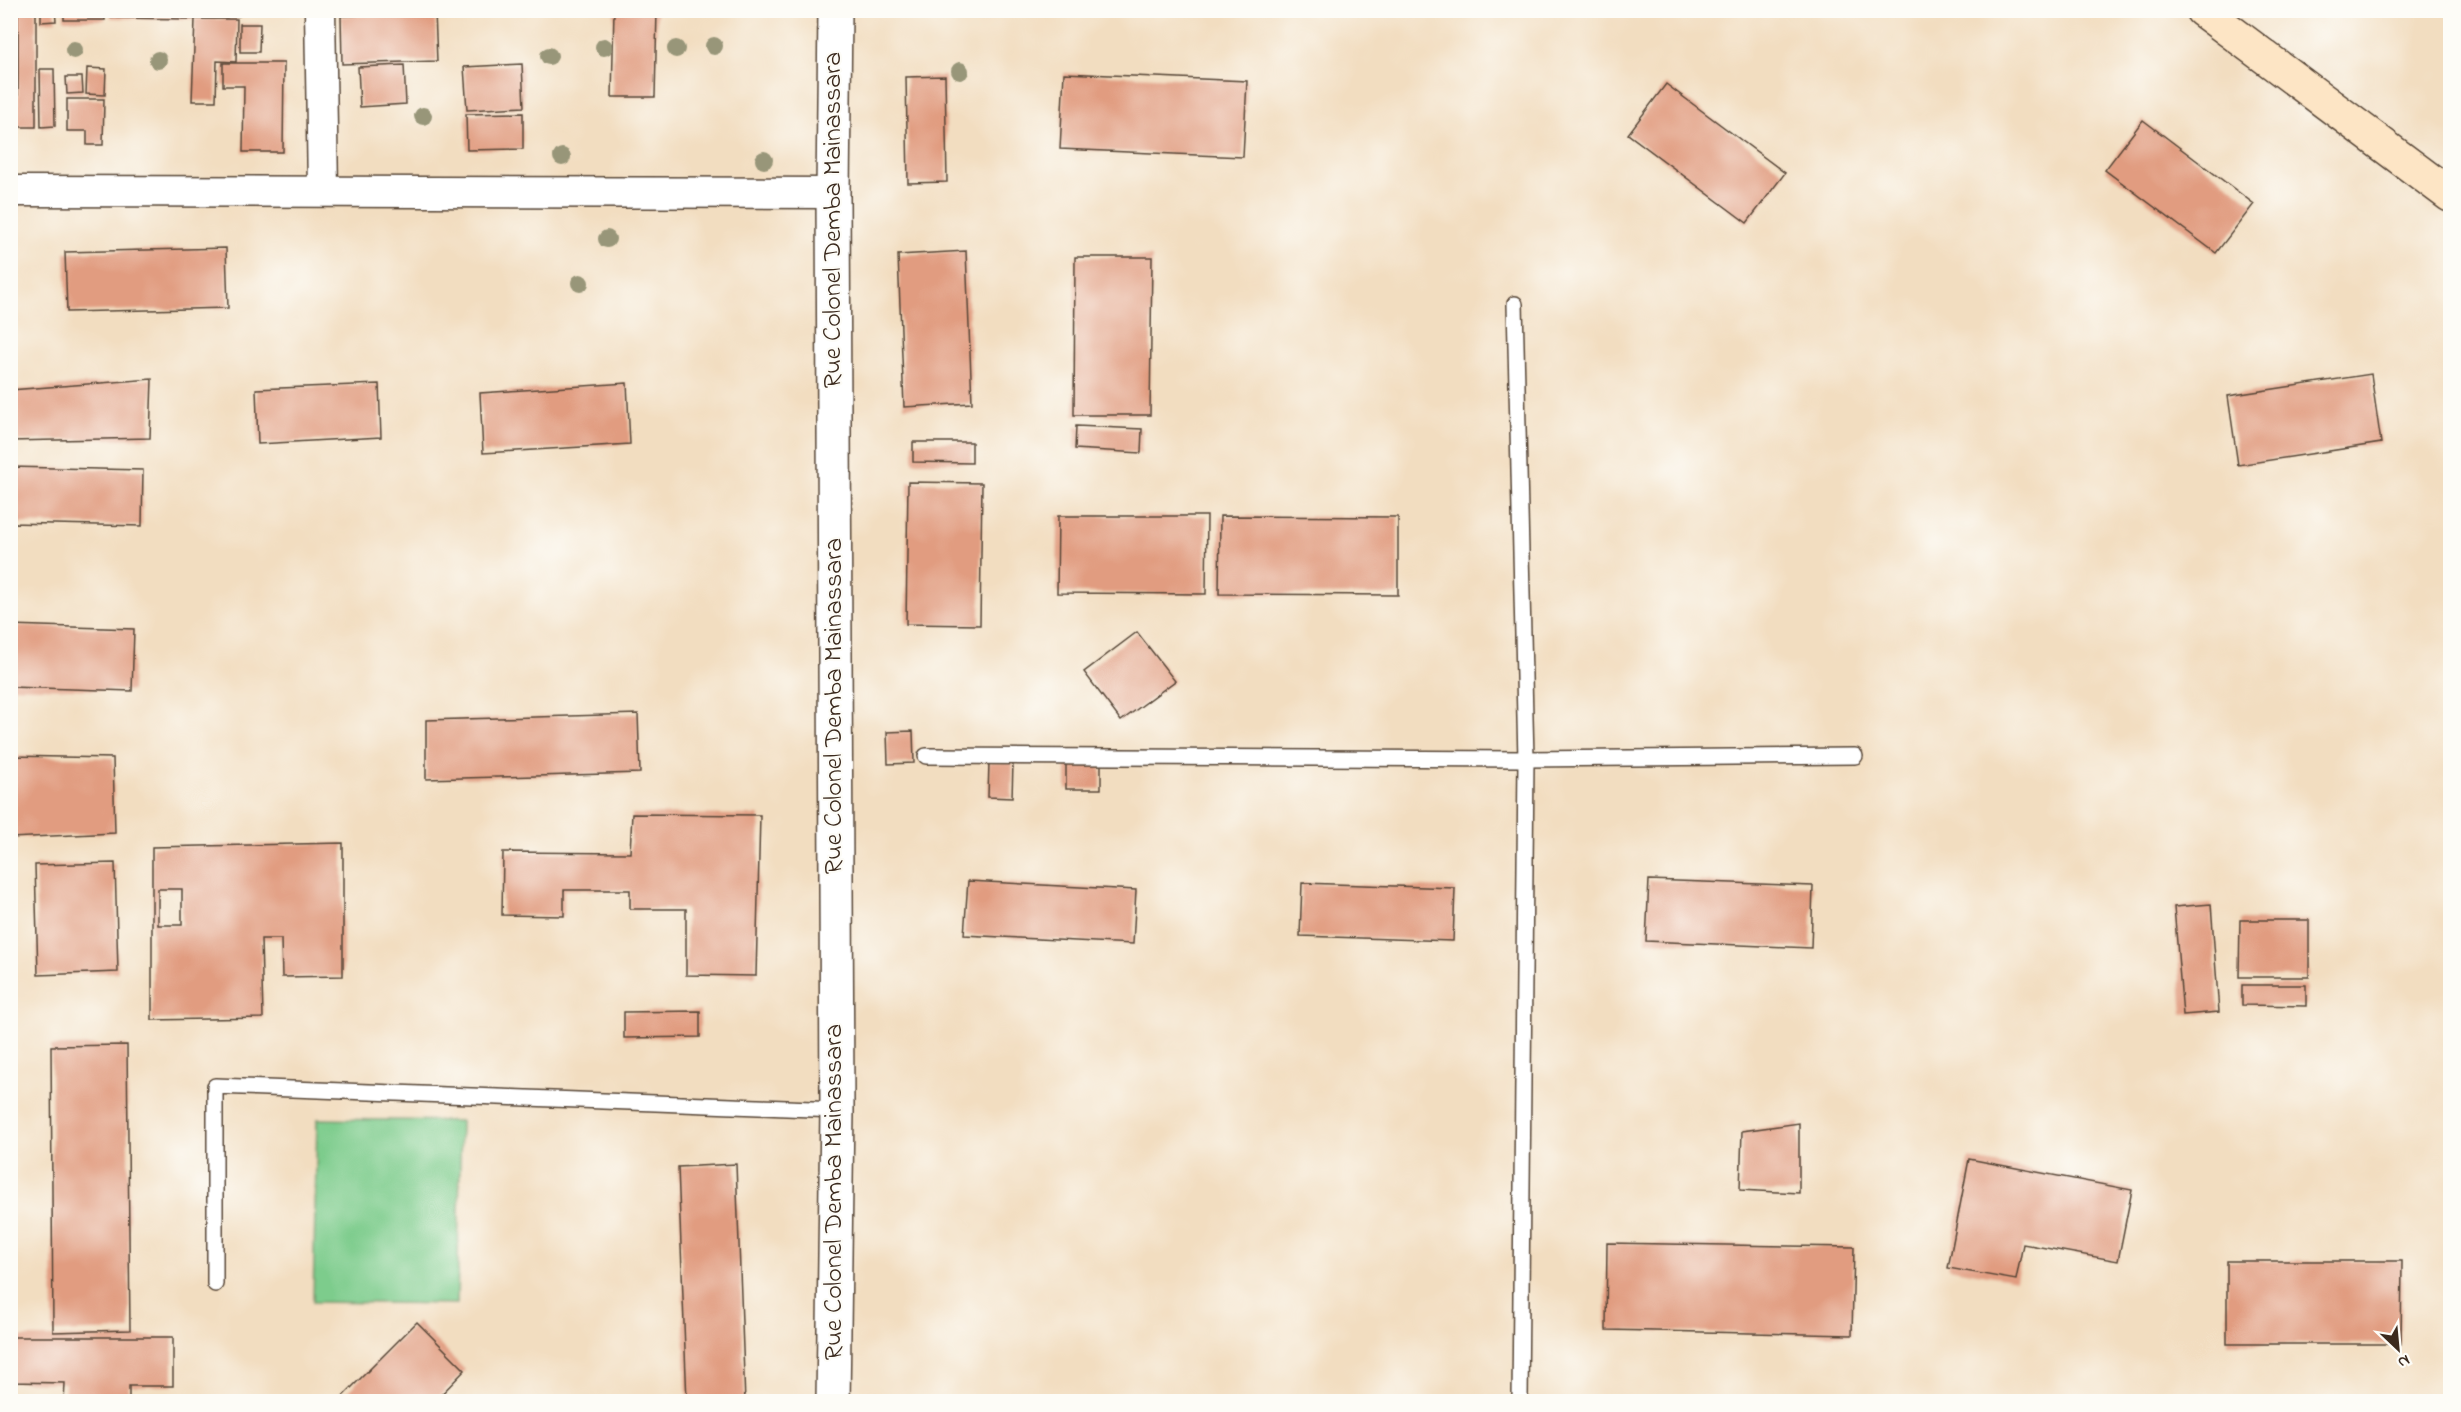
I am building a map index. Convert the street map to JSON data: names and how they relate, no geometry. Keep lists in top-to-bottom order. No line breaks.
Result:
{"streets":{"street":["Rue Colonel Demba Mainassara"]},"north":"bottom right"}
